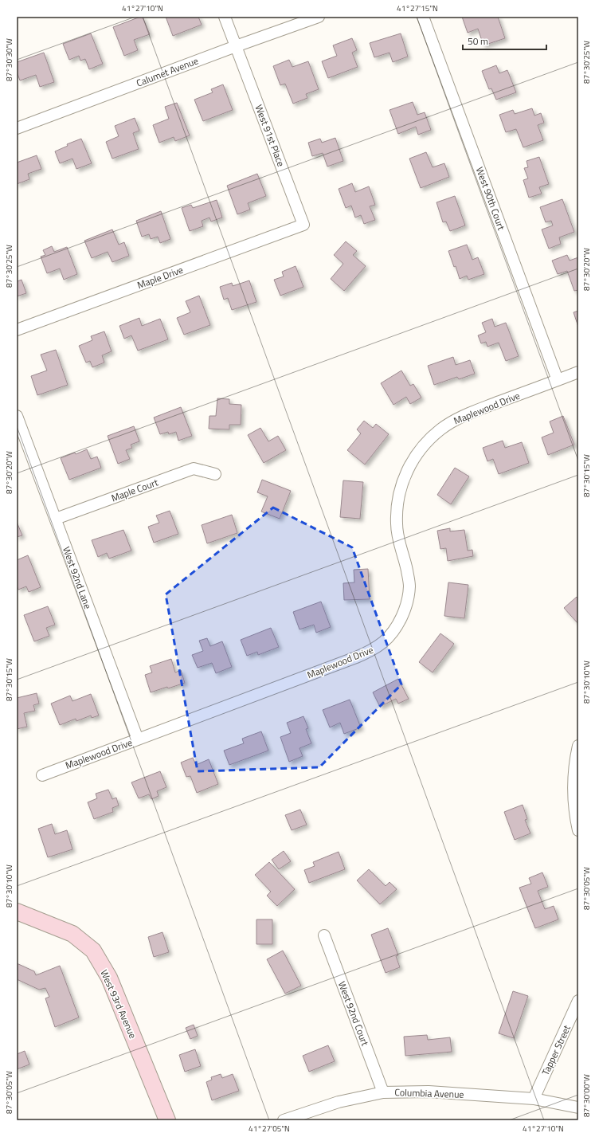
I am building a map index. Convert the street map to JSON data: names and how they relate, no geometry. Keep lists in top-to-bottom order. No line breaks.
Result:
{"streets":{"street":["Calumet Avenue","West 91st Place","West 90th Court","Maple Drive","Maplewood Drive","Maple Court","West 92nd Lane","West 93rd Avenue","West 92nd Court","Tapper Street","Columbia Avenue"]},"crossings":[["Calumet Avenue","West 91st Place"],["West 91st Place","Maple Drive"],["West 90th Court","Maplewood Drive"],["Maplewood Drive","West 92nd Lane"],["Maple Court","West 92nd Lane"],["West 92nd Court","Columbia Avenue"],["Tapper Street","Columbia Avenue"]],"scale_bar":"50 m","coordinates":["41°27'10\"N","41°27'15\"N","87°30'30\"W","87°30'25\"W","87°30'20\"W","87°30'15\"W","87°30'10\"W","87°30'05\"W","87°30'00\"W","41°27'05\"N"]}
